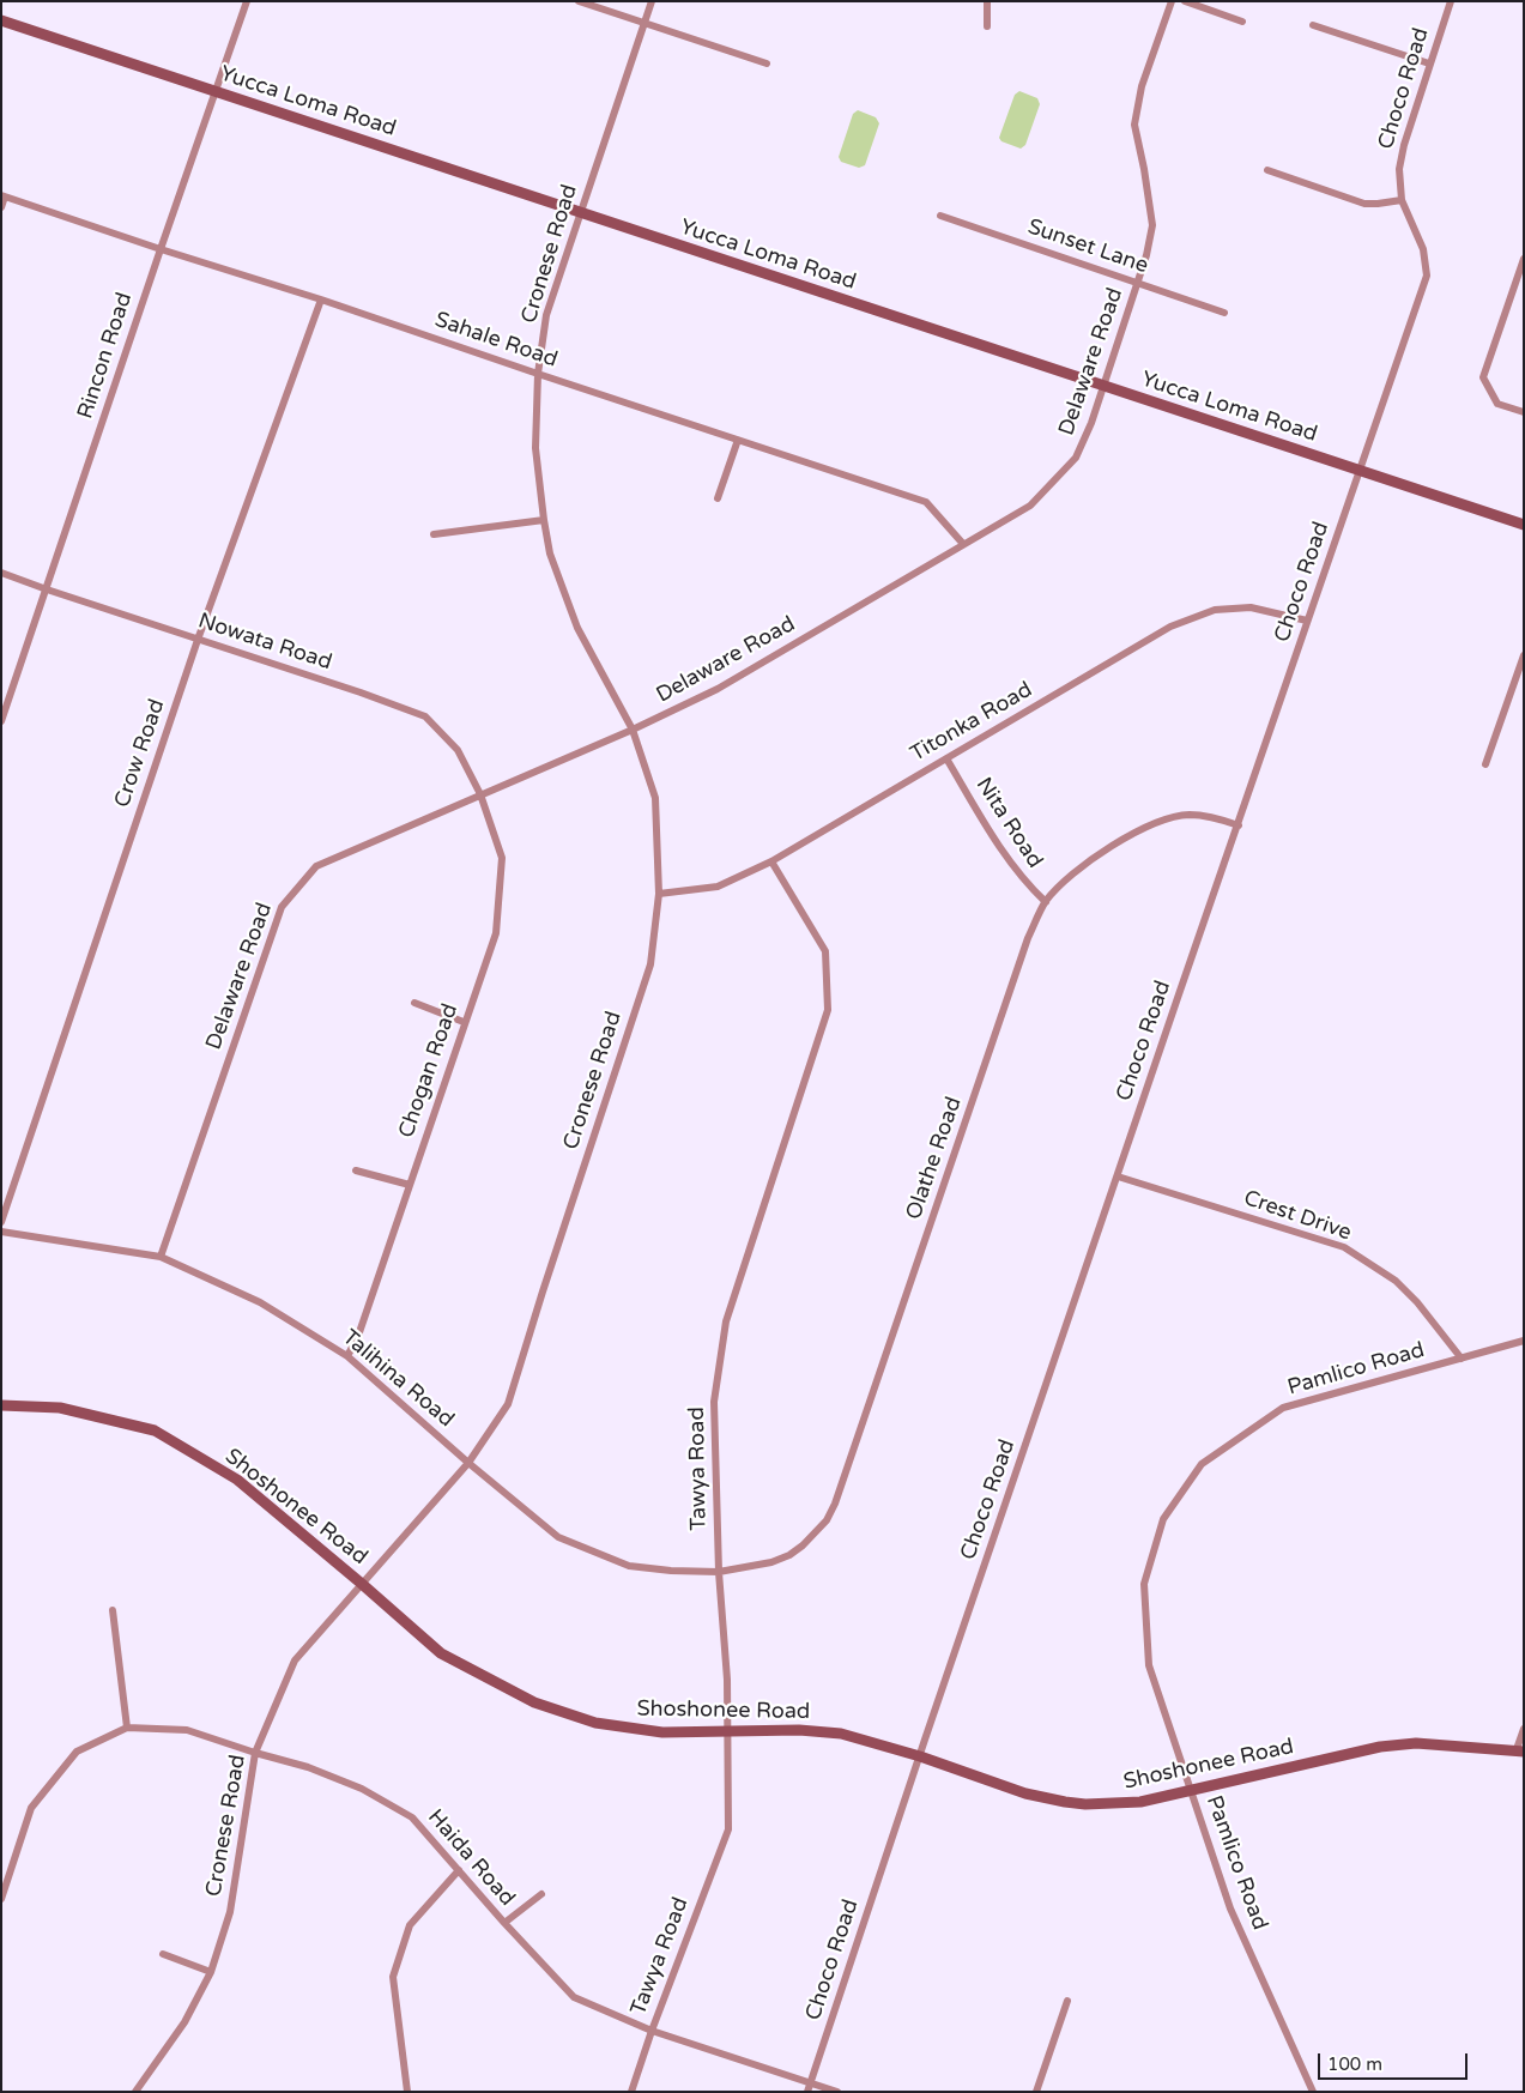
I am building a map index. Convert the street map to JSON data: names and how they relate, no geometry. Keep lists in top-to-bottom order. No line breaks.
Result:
{"streets":{"street":["Choco Road","Yucca Loma Road","Sunset Lane","Cronese Road","Sahale Road","Rincon Road","Delaware Road","Nowata Road","Titonka Road","Crow Road","Nita Road","Chogan Road","Olathe Road","Crest Drive","Pamlico Road","Talihina Road","Tawya Road","Shoshonee Road","Haida Road"]},"crossings":[["Choco Road","Yucca Loma Road"],["Choco Road","Titonka Road"],["Choco Road","Olathe Road"],["Choco Road","Crest Drive"],["Choco Road","Shoshonee Road"],["Choco Road","Haida Road"],["Yucca Loma Road","Cronese Road"],["Yucca Loma Road","Rincon Road"],["Yucca Loma Road","Delaware Road"],["Sunset Lane","Delaware Road"],["Cronese Road","Sahale Road"],["Cronese Road","Delaware Road"],["Cronese Road","Titonka Road"],["Cronese Road","Talihina Road"],["Cronese Road","Shoshonee Road"],["Cronese Road","Haida Road"],["Sahale Road","Rincon Road"],["Sahale Road","Delaware Road"],["Sahale Road","Crow Road"],["Rincon Road","Nowata Road"],["Delaware Road","Nowata Road"],["Delaware Road","Chogan Road"],["Delaware Road","Talihina Road"],["Nowata Road","Crow Road"],["Nowata Road","Chogan Road"],["Titonka Road","Nita Road"],["Titonka Road","Tawya Road"],["Nita Road","Olathe Road"],["Chogan Road","Talihina Road"],["Olathe Road","Talihina Road"],["Olathe Road","Tawya Road"],["Crest Drive","Pamlico Road"],["Pamlico Road","Shoshonee Road"],["Talihina Road","Tawya Road"],["Tawya Road","Shoshonee Road"],["Tawya Road","Haida Road"]],"scale_bar":"100 m"}
